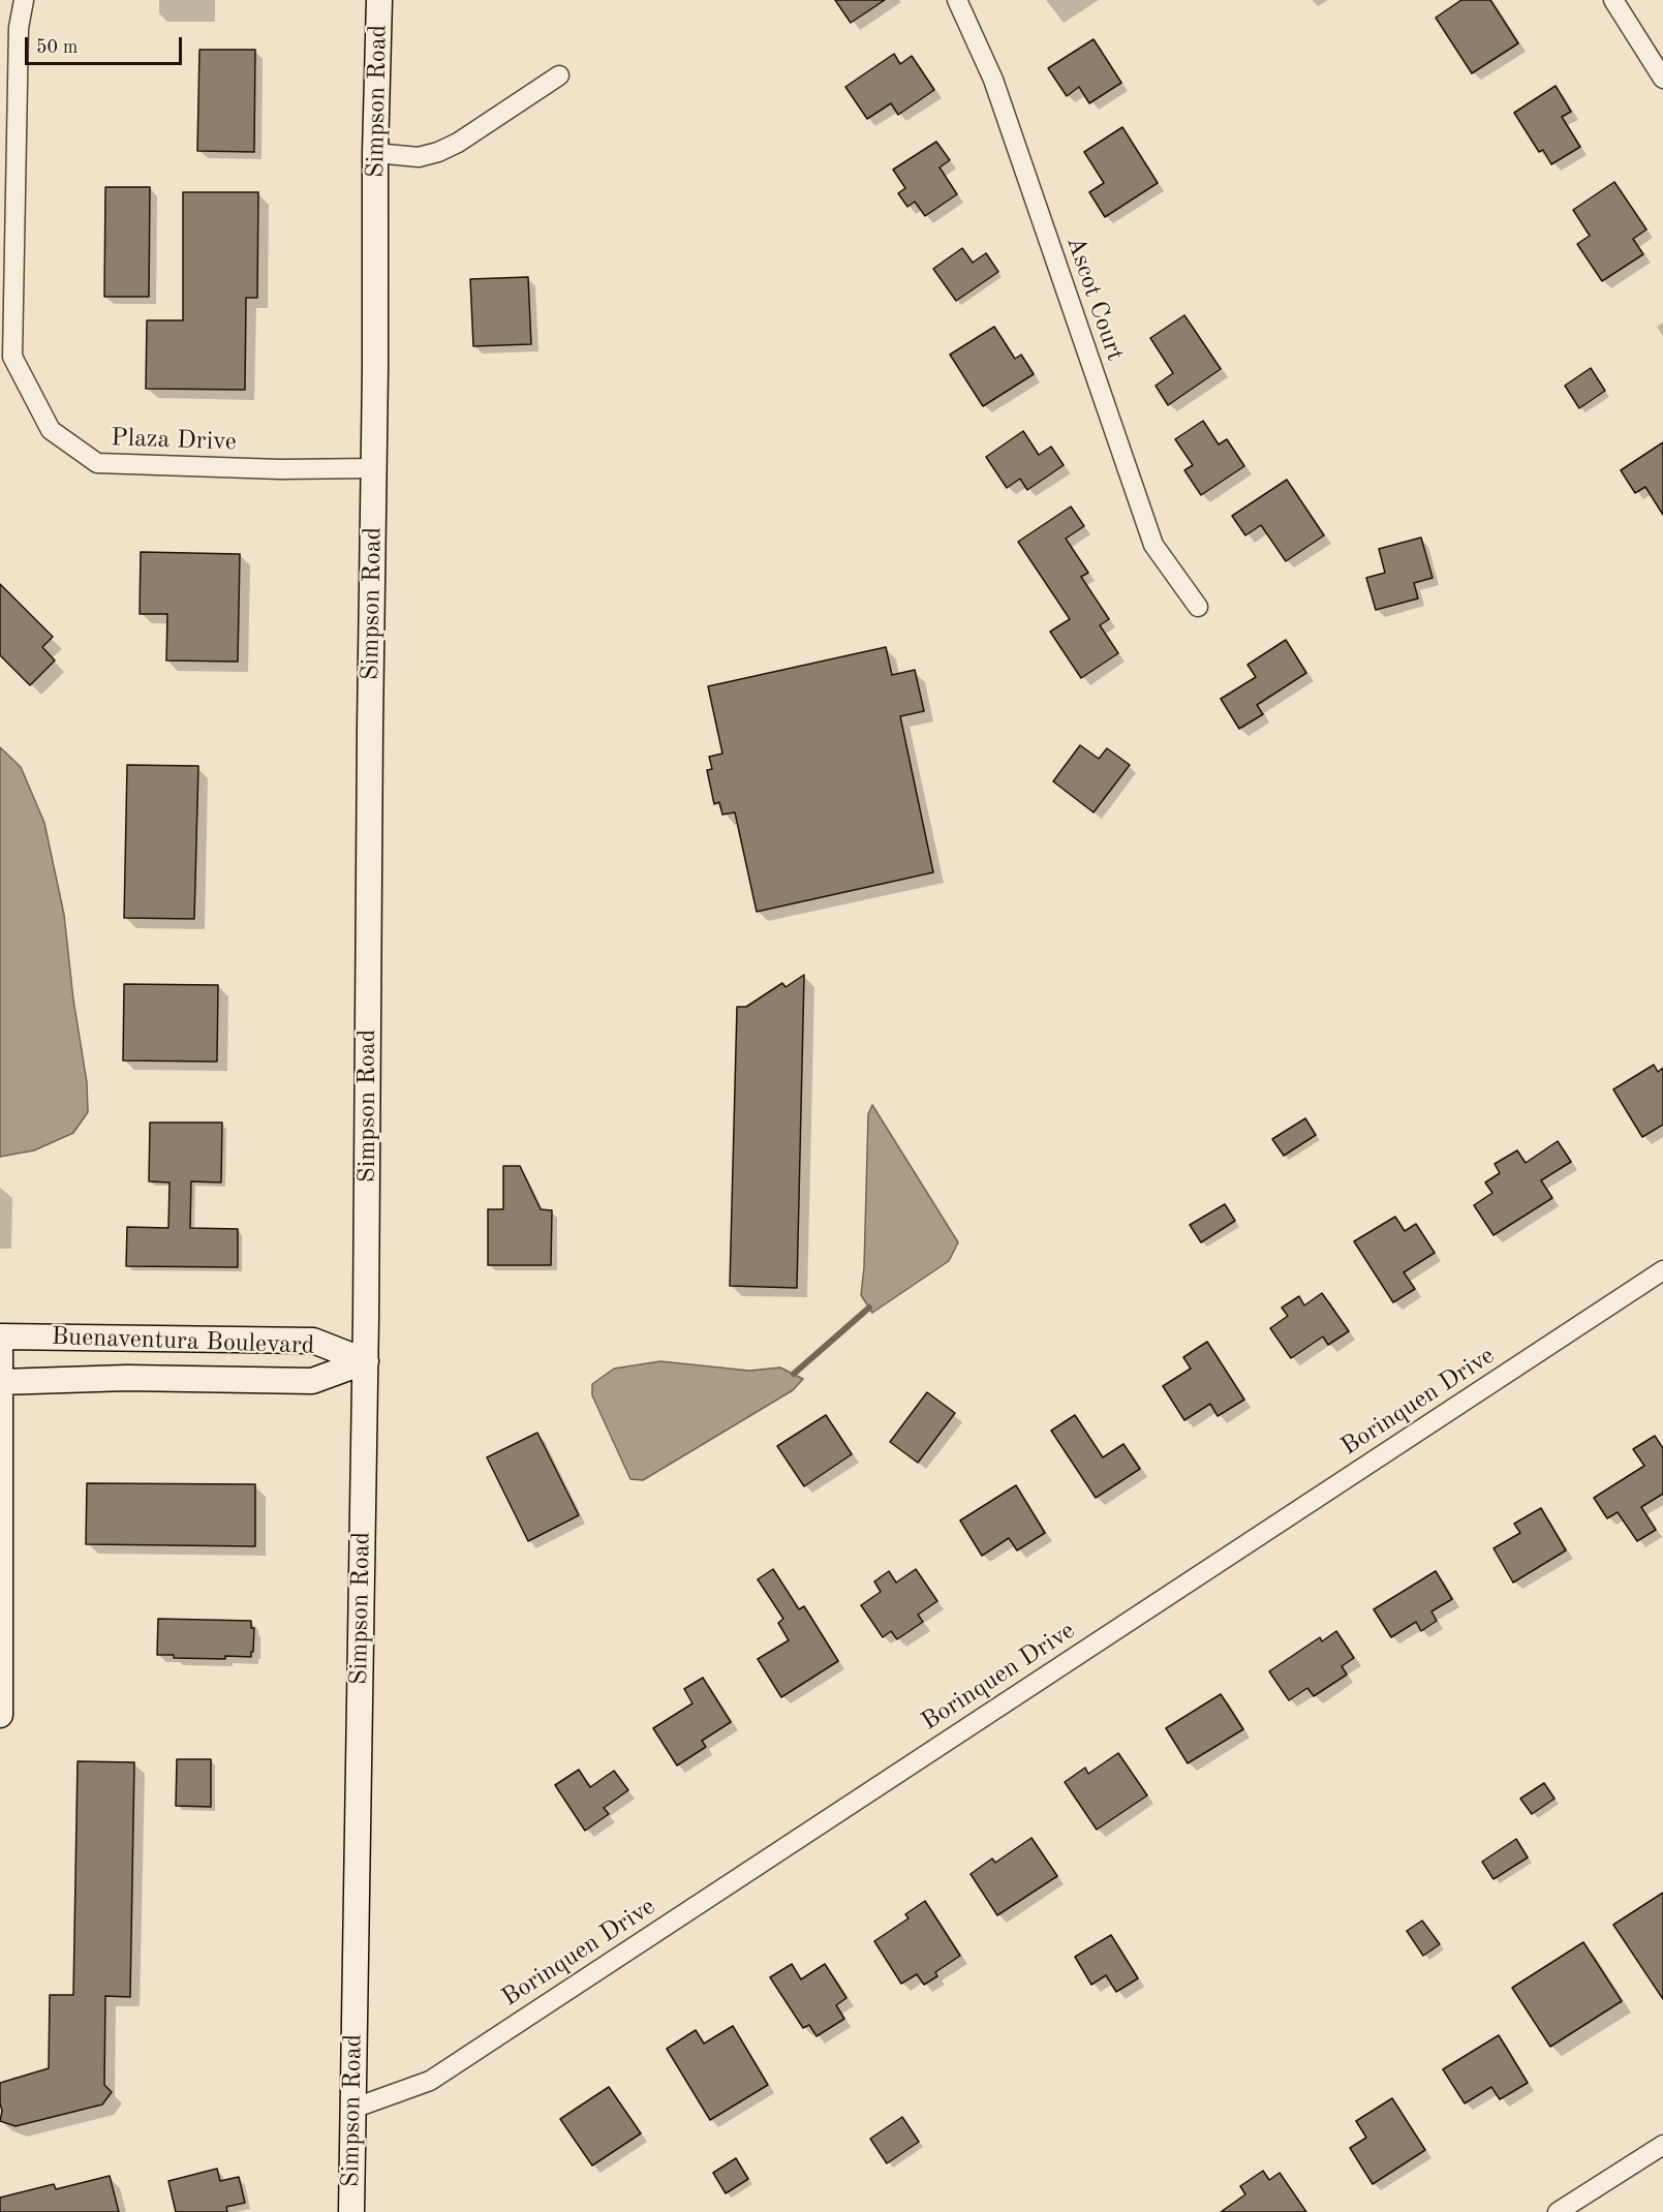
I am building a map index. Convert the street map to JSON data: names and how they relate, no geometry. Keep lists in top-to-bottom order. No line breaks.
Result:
{"streets":{"main road":["Simpson Road","Buenaventura Boulevard"],"street":["Ascot Court","Plaza Drive","Borinquen Drive"]},"crossings":[["Simpson Road","Plaza Drive"],["Simpson Road","Buenaventura Boulevard"],["Simpson Road","Borinquen Drive"]],"scale_bar":"50 m"}
